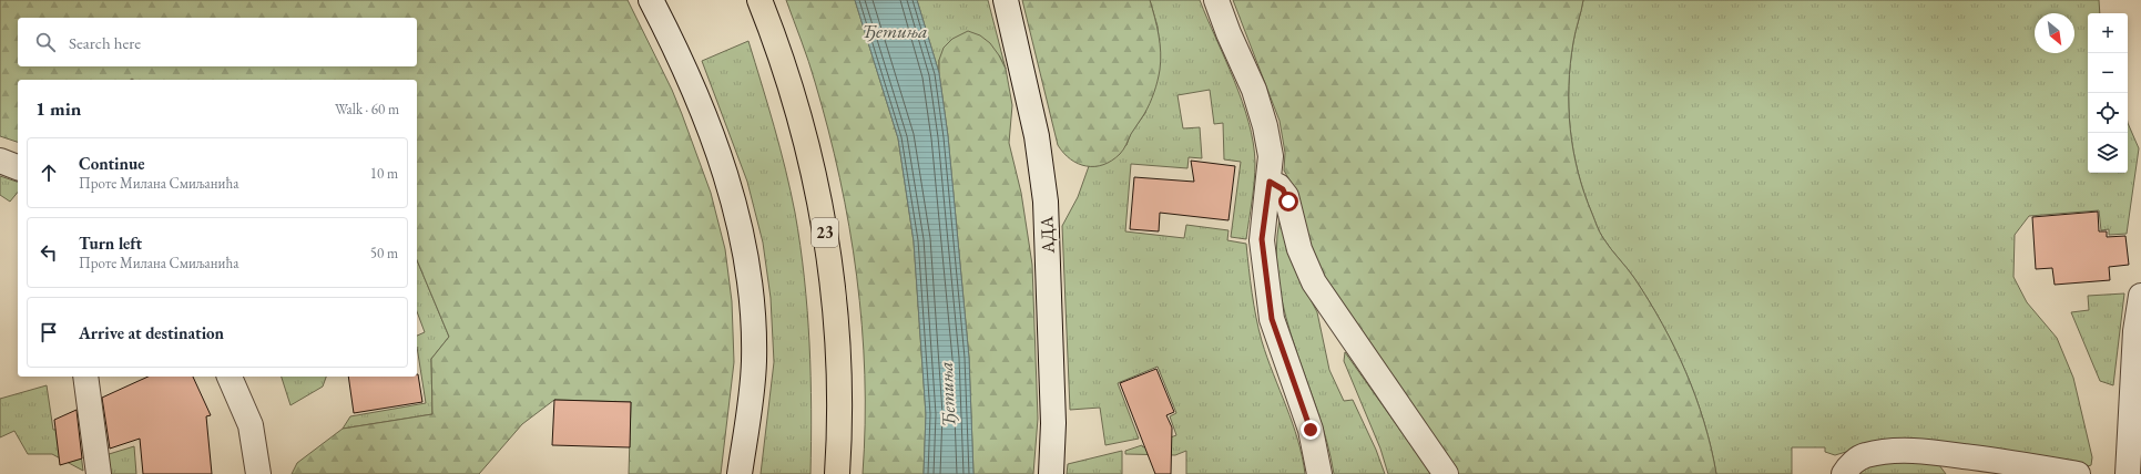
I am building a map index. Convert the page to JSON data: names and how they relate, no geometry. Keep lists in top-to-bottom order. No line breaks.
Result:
{"streets":{"main road":["23"],"street":["АДА"]},"water":["Ђетиња"],"north":"bottom right","page":{"map_buttons":["+","−"],"search":"Search here","heading":["1 min","Walk · 60 m"],"list":[["Continue","Проте Милана Смиљанића","10 m"],["Turn left","Проте Милана Смиљанића","50 m"],"Arrive at destination"]}}
